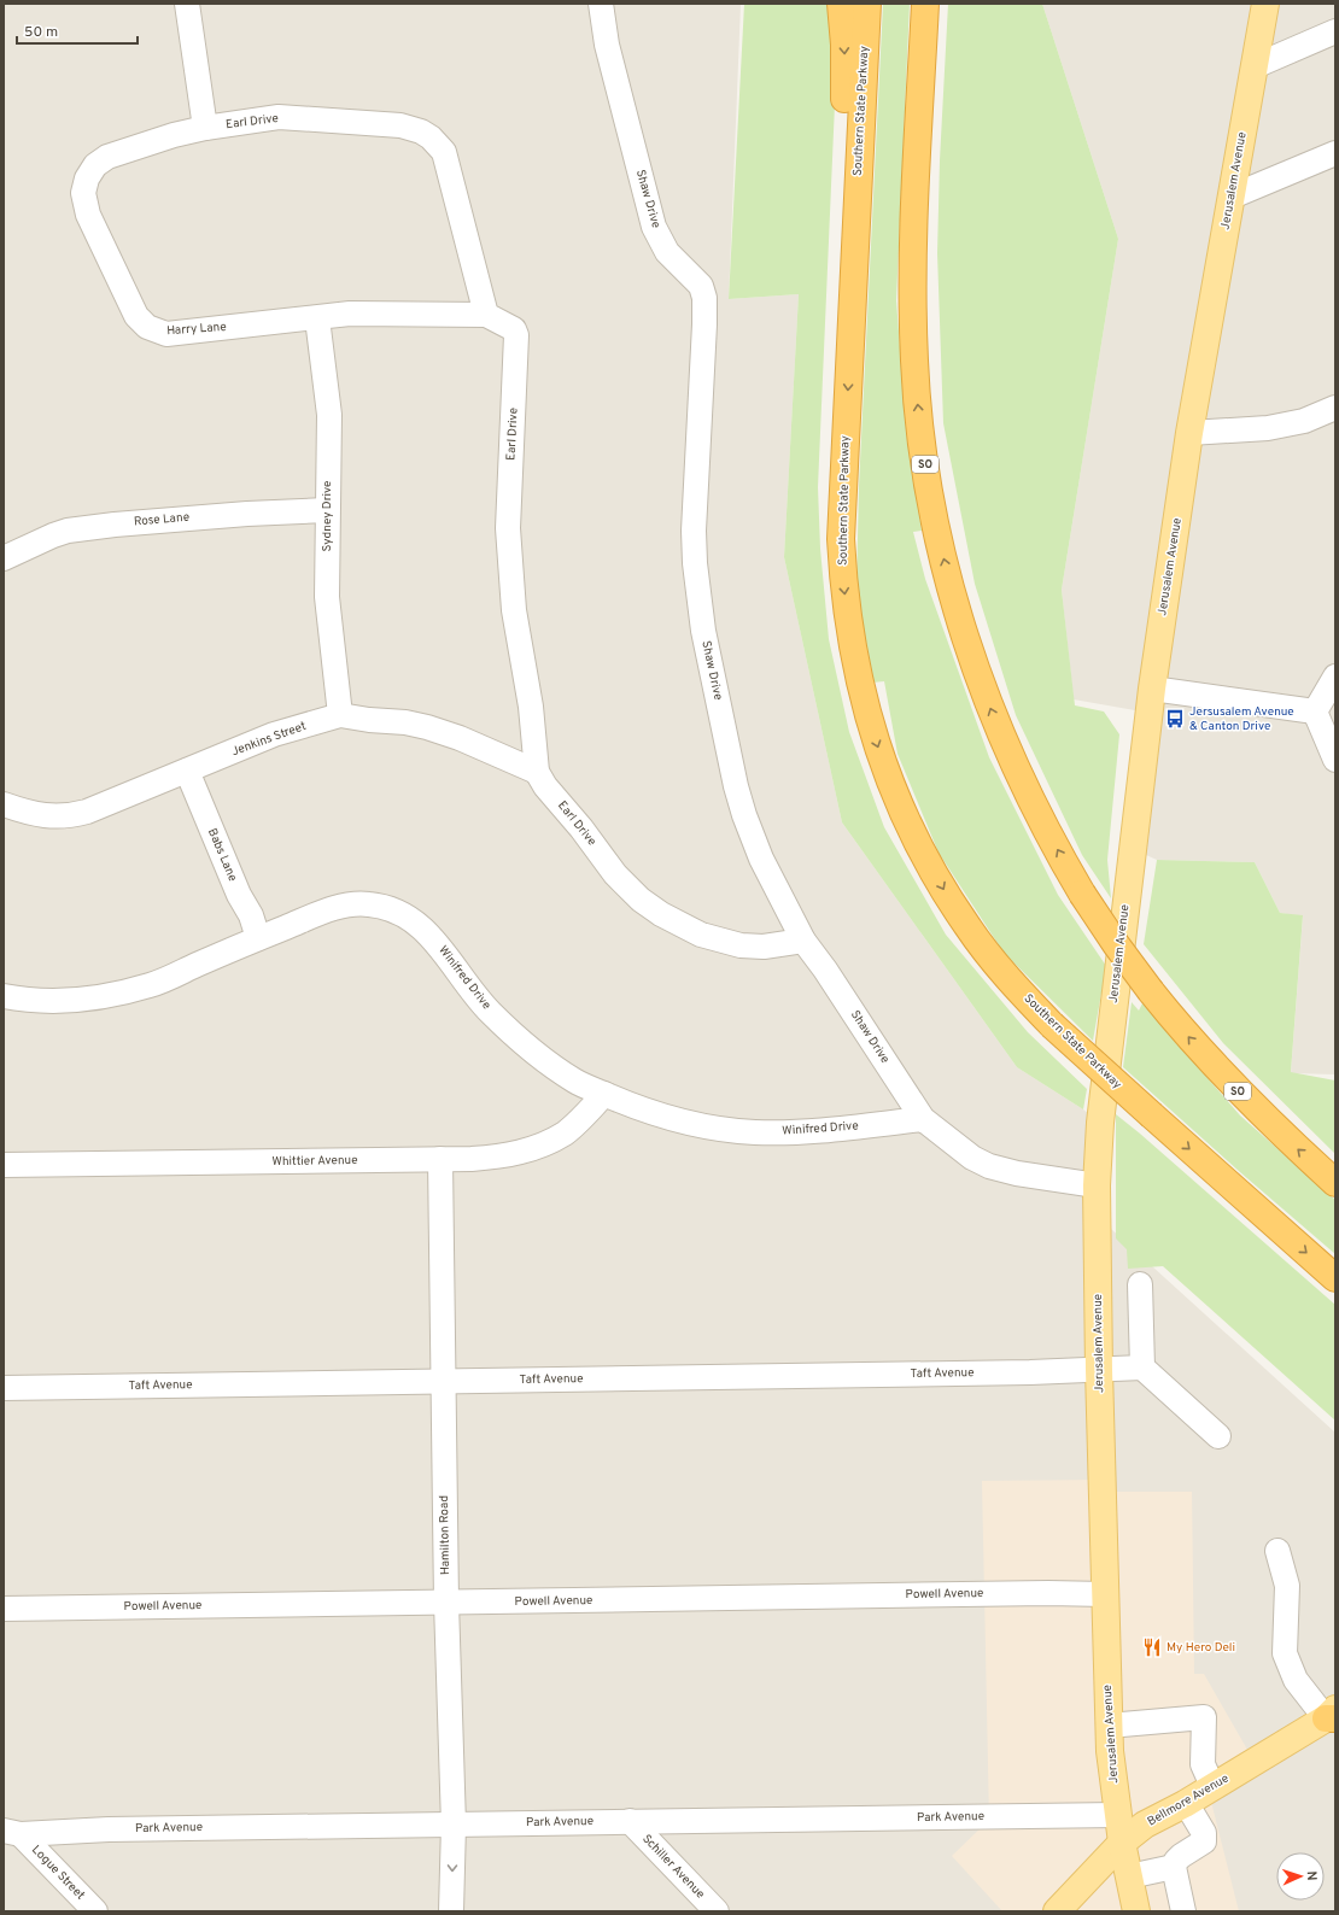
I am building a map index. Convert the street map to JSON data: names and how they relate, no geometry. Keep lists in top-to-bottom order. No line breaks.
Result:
{"streets":{"highway":["Southern State Parkway","SO"],"main road":["Jerusalem Avenue","Bellmore Avenue"],"street":["Earl Drive","Shaw Drive","Harry Lane","Sydney Drive","Rose Lane","Jenkins Street","Babs Lane","Winifred Drive","Whittier Avenue","Taft Avenue","Hamilton Road","Powell Avenue","Park Avenue","Schiller Avenue","Logue Street"]},"crossings":[["Earl Drive","Shaw Drive"],["Earl Drive","Harry Lane"],["Earl Drive","Jenkins Street"],["Jerusalem Avenue","Shaw Drive"],["Jerusalem Avenue","Taft Avenue"],["Jerusalem Avenue","Powell Avenue"],["Jerusalem Avenue","Bellmore Avenue"],["Jerusalem Avenue","Park Avenue"],["Shaw Drive","Winifred Drive"],["Harry Lane","Sydney Drive"],["Sydney Drive","Rose Lane"],["Sydney Drive","Jenkins Street"],["Jenkins Street","Babs Lane"],["Babs Lane","Winifred Drive"],["Winifred Drive","Whittier Avenue"],["Whittier Avenue","Hamilton Road"],["Taft Avenue","Hamilton Road"],["Hamilton Road","Powell Avenue"],["Hamilton Road","Park Avenue"],["Park Avenue","Schiller Avenue"],["Park Avenue","Logue Street"]],"places":{"bus stop":["Jersusalem Avenue & Canton Drive"],"restaurant":["My Hero Deli"]},"scale_bar":"50 m","north":"right"}
